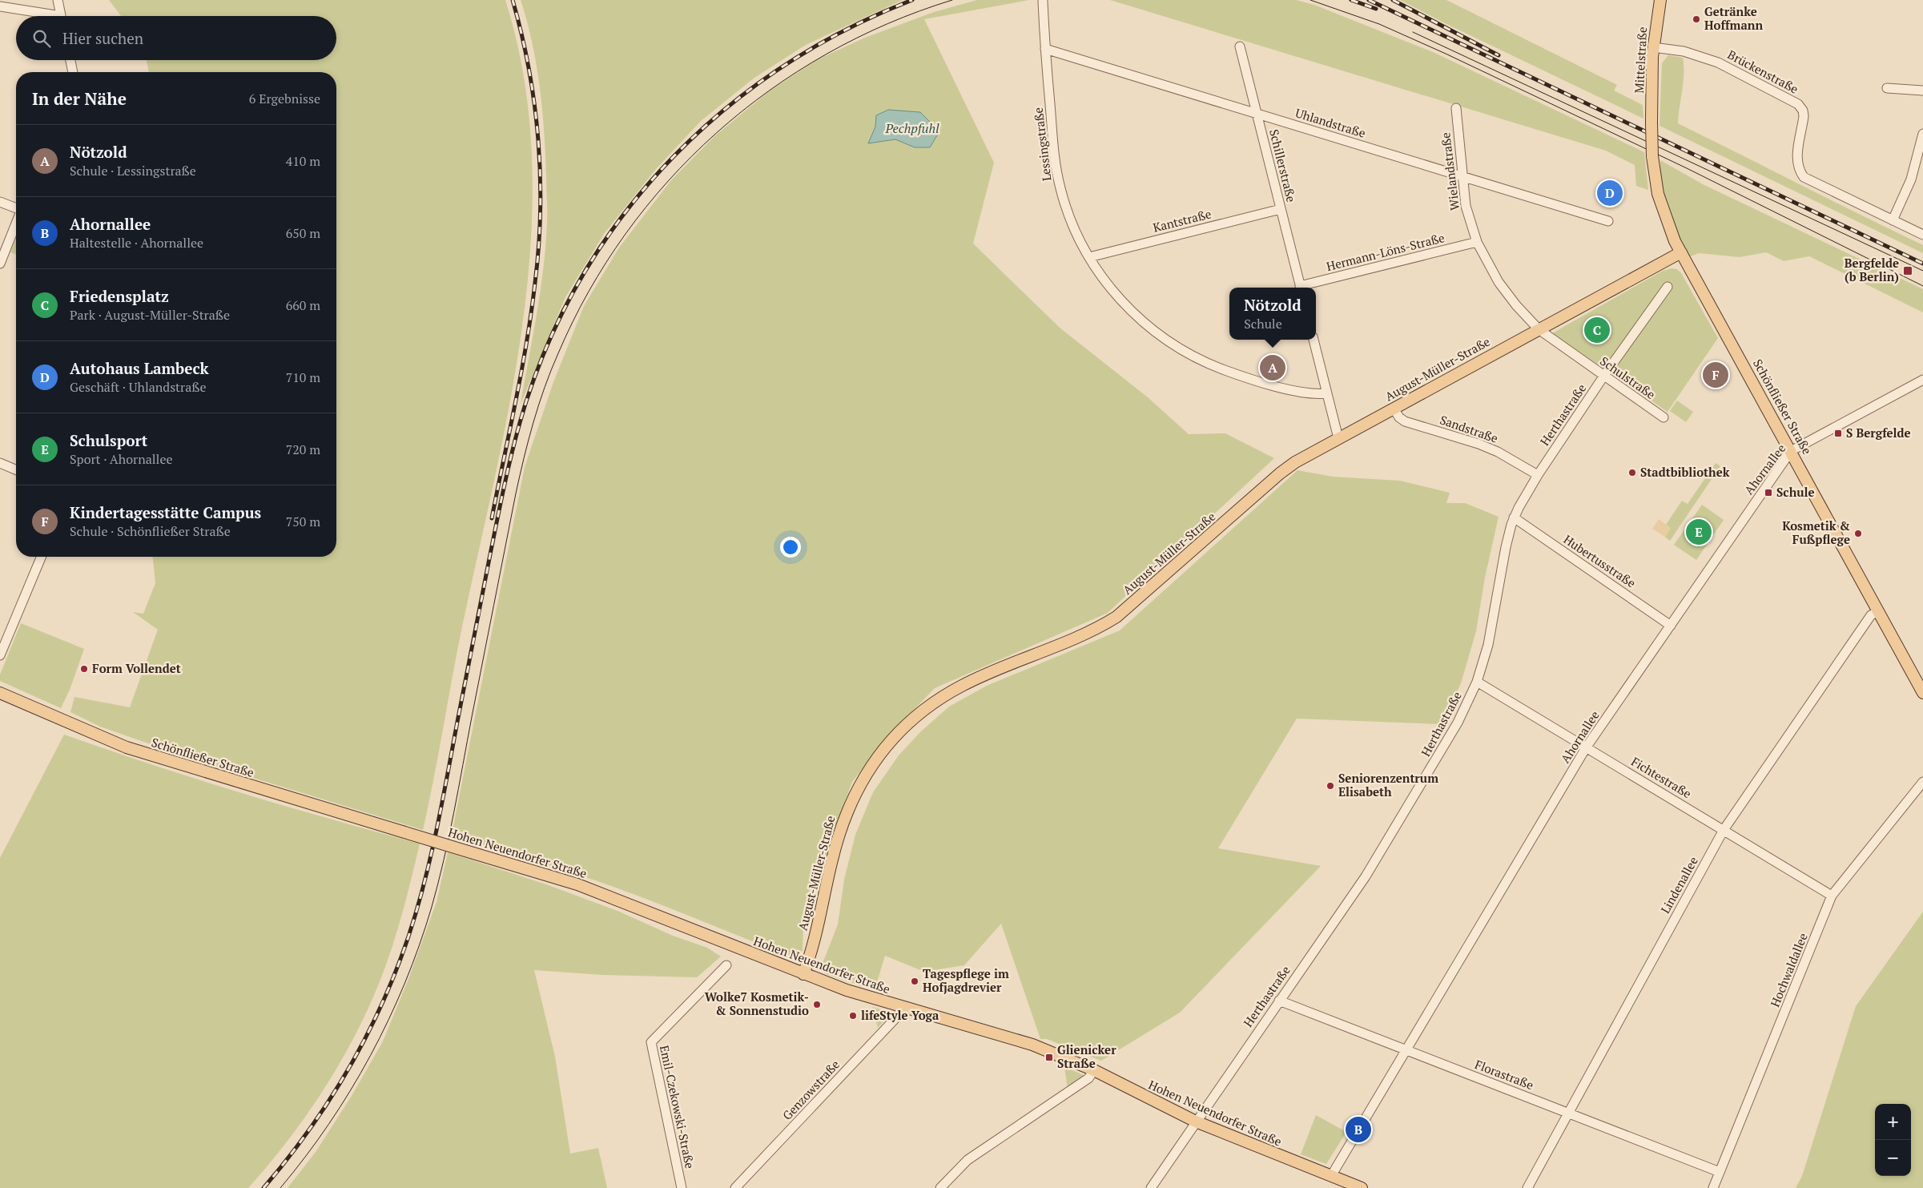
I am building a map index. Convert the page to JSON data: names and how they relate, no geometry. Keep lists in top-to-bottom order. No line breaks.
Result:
{"streets":{"main road":["Mittelstraße","August-Müller-Straße","Schönfließer Straße","Hohen Neuendorfer Straße"],"street":["Brückenstraße","Uhlandstraße","Lessingstraße","Schillerstraße","Wielandstraße","Kantstraße","Hermann-Löns-Straße","Schulstraße","Herthastraße","Sandstraße","Ahornallee","Hubertusstraße","Fichtestraße","Lindenallee","Hochwaldallee","Florastraße","Genzowstraße","Emil-Czekowski-Straße"]},"crossings":[["Mittelstraße","Brückenstraße"],["Mittelstraße","Schönfließer Straße"],["Uhlandstraße","Lessingstraße"],["Uhlandstraße","Schillerstraße"],["Uhlandstraße","Wielandstraße"],["Lessingstraße","Kantstraße"],["Schillerstraße","Kantstraße"],["Wielandstraße","Hermann-Löns-Straße"],["Wielandstraße","August-Müller-Straße"],["Wielandstraße","Schulstraße"],["August-Müller-Straße","Schulstraße"],["August-Müller-Straße","Schönfließer Straße"],["August-Müller-Straße","Sandstraße"],["August-Müller-Straße","Hohen Neuendorfer Straße"],["Schulstraße","Herthastraße"],["Schönfließer Straße","Ahornallee"],["Schönfließer Straße","Hohen Neuendorfer Straße"],["Schönfließer Straße","Lindenallee"],["Herthastraße","Sandstraße"],["Herthastraße","Hubertusstraße"],["Herthastraße","Fichtestraße"],["Herthastraße","Hohen Neuendorfer Straße"],["Herthastraße","Florastraße"],["Ahornallee","Hubertusstraße"],["Ahornallee","Fichtestraße"],["Ahornallee","Hohen Neuendorfer Straße"],["Ahornallee","Florastraße"],["Fichtestraße","Lindenallee"],["Fichtestraße","Hochwaldallee"],["Hohen Neuendorfer Straße","Genzowstraße"],["Lindenallee","Florastraße"],["Hochwaldallee","Florastraße"]],"water":["Pechpfuhl"],"places":{"other":["Getränke Hoffmann","Stadtbibliothek","Kosmetik & Fußpflege","Form Vollendet","Seniorenzentrum Elisabeth","Tagespflege im Hofjagdrevier","Wolke7 Kosmetik- & Sonnenstudio","lifeStyle Yoga"],"transit":["Bergfelde (b Berlin)","S Bergfelde","Schule","Glienicker Straße"]},"page":{"search":"Hier suchen","heading":["In der Nähe","6 Ergebnisse"],"list":[{"mark":"A","name":"Nötzold","note":"Schule · Lessingstraße","value":"410 m"},{"mark":"B","name":"Ahornallee","note":"Haltestelle · Ahornallee","value":"650 m"},{"mark":"C","name":"Friedensplatz","note":"Park · August-Müller-Straße","value":"660 m"},{"mark":"D","name":"Autohaus Lambeck","note":"Geschäft · Uhlandstraße","value":"710 m"},{"mark":"E","name":"Schulsport","note":"Sport · Ahornallee","value":"720 m"},{"mark":"F","name":"Kindertagesstätte Campus","note":"Schule · Schönfließer Straße","value":"750 m"}],"pins":["D","C","A","F","E","B"],"popup":["Nötzold","Schule"],"map_buttons":["+","−"]}}
